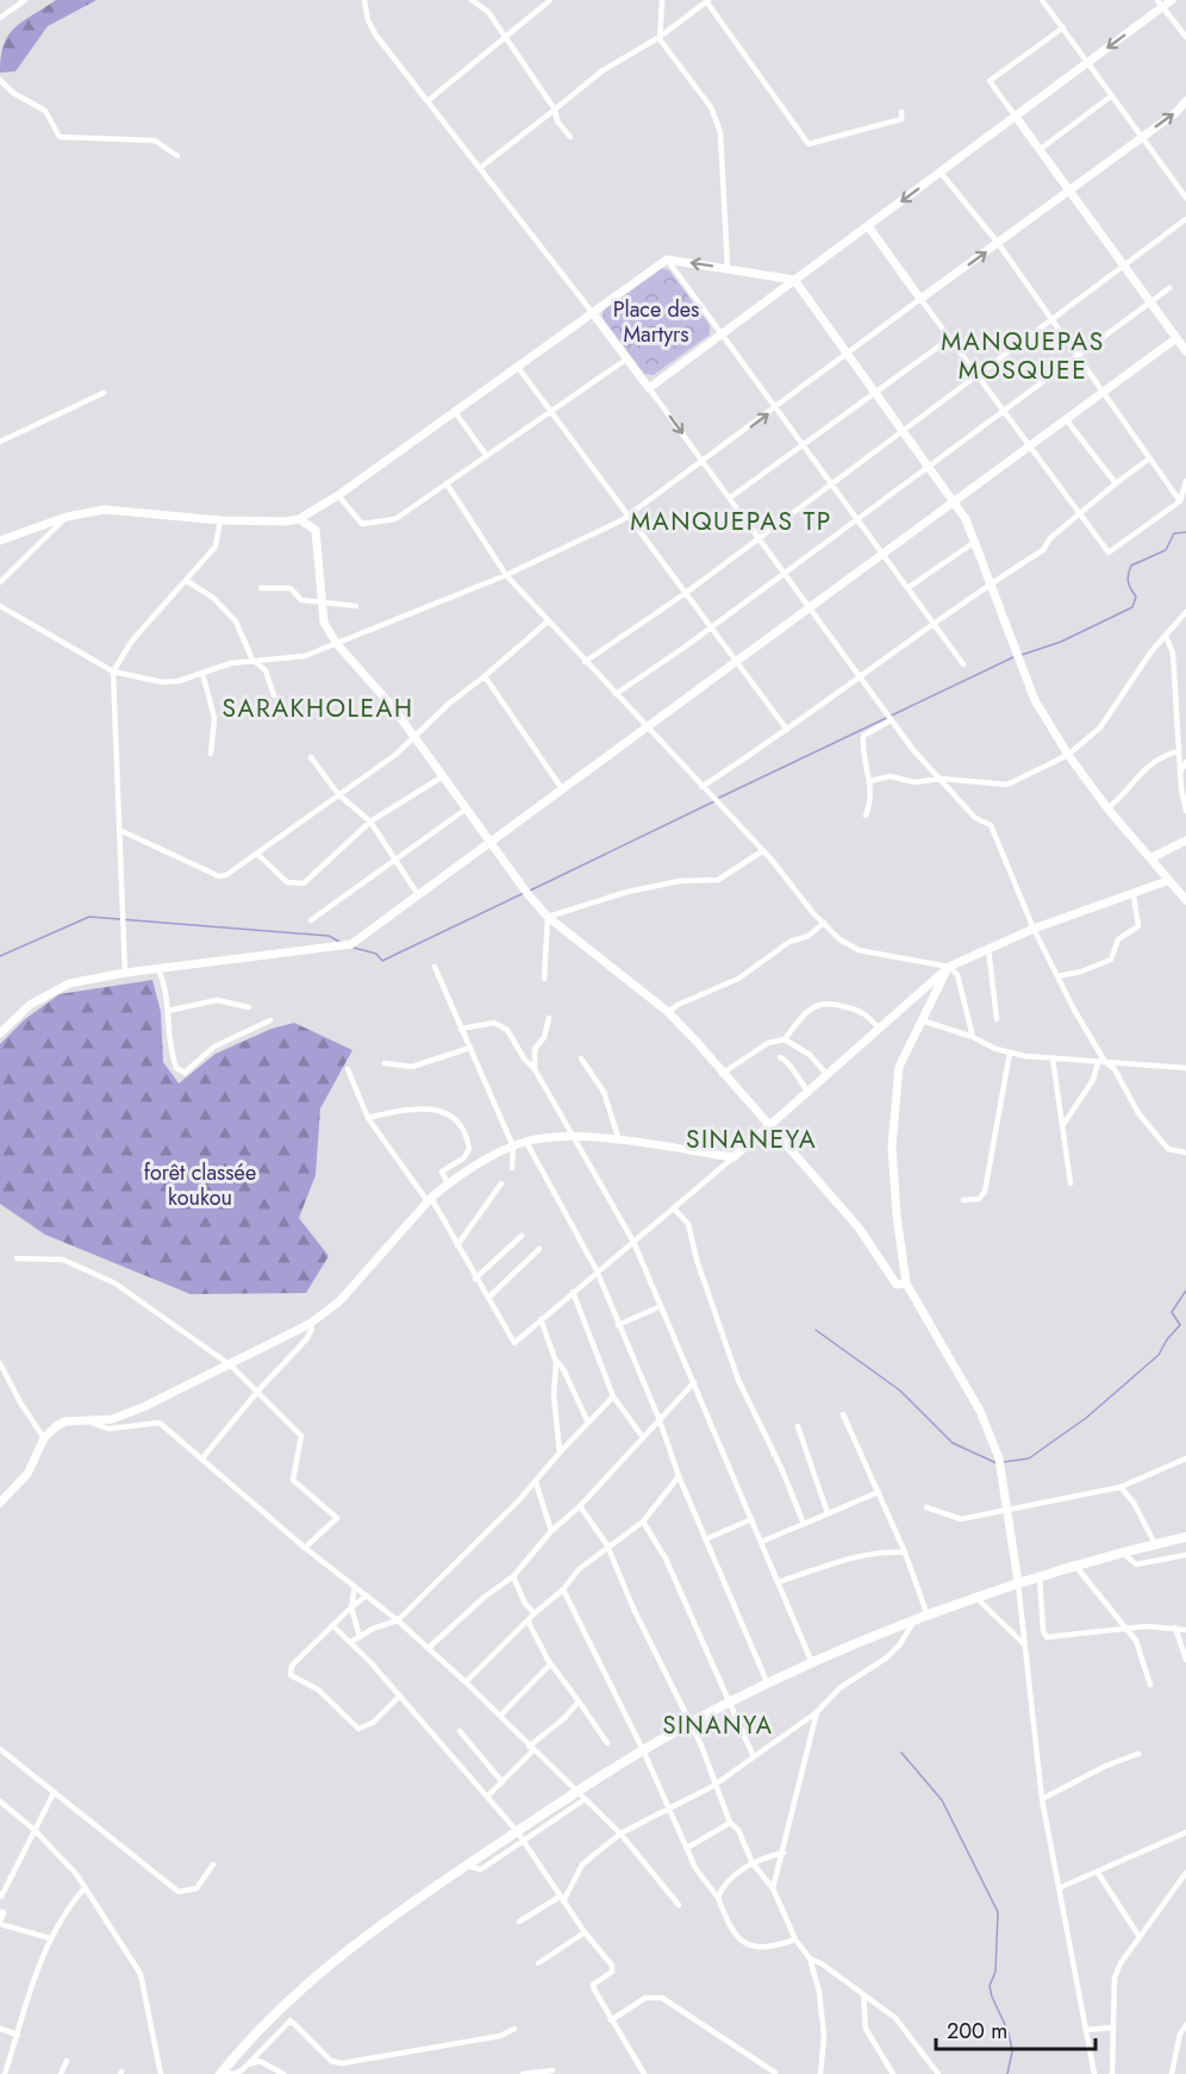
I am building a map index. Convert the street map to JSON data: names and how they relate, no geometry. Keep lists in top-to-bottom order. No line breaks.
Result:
{"districts":["MANQUEPAS MOSQUEE","MANQUEPAS TP","SARAKHOLEAH","SINANEYA","SINANYA"],"parks":["Place des Martyrs","forêt classée koukou"],"scale_bar":"200 m"}
